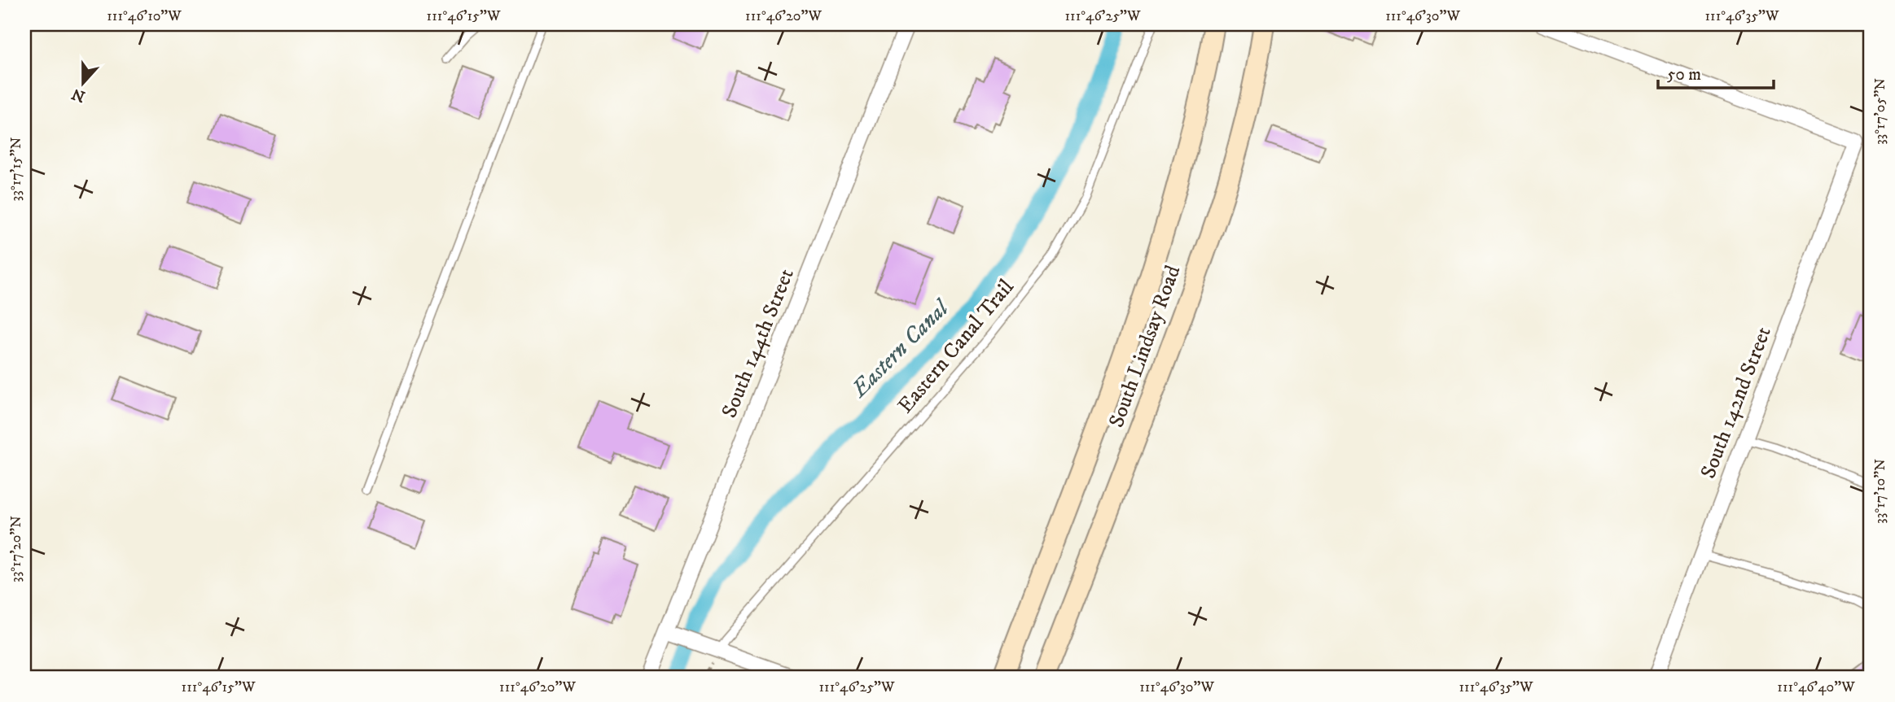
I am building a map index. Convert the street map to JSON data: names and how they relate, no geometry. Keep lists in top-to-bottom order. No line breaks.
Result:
{"streets":{"main road":["South Lindsay Road"],"street":["South 144th Street","South 142nd Street"],"lane":["Eastern Canal Trail"]},"water":["Eastern Canal"],"scale_bar":"50 m","north":"bottom","coordinates":["111°46'10\"W","111°46'15\"W","111°46'20\"W","111°46'25\"W","111°46'30\"W","111°46'35\"W","33°17'05\"N","33°17'15\"N","33°17'10\"N","33°17'20\"N","111°46'40\"W"]}
